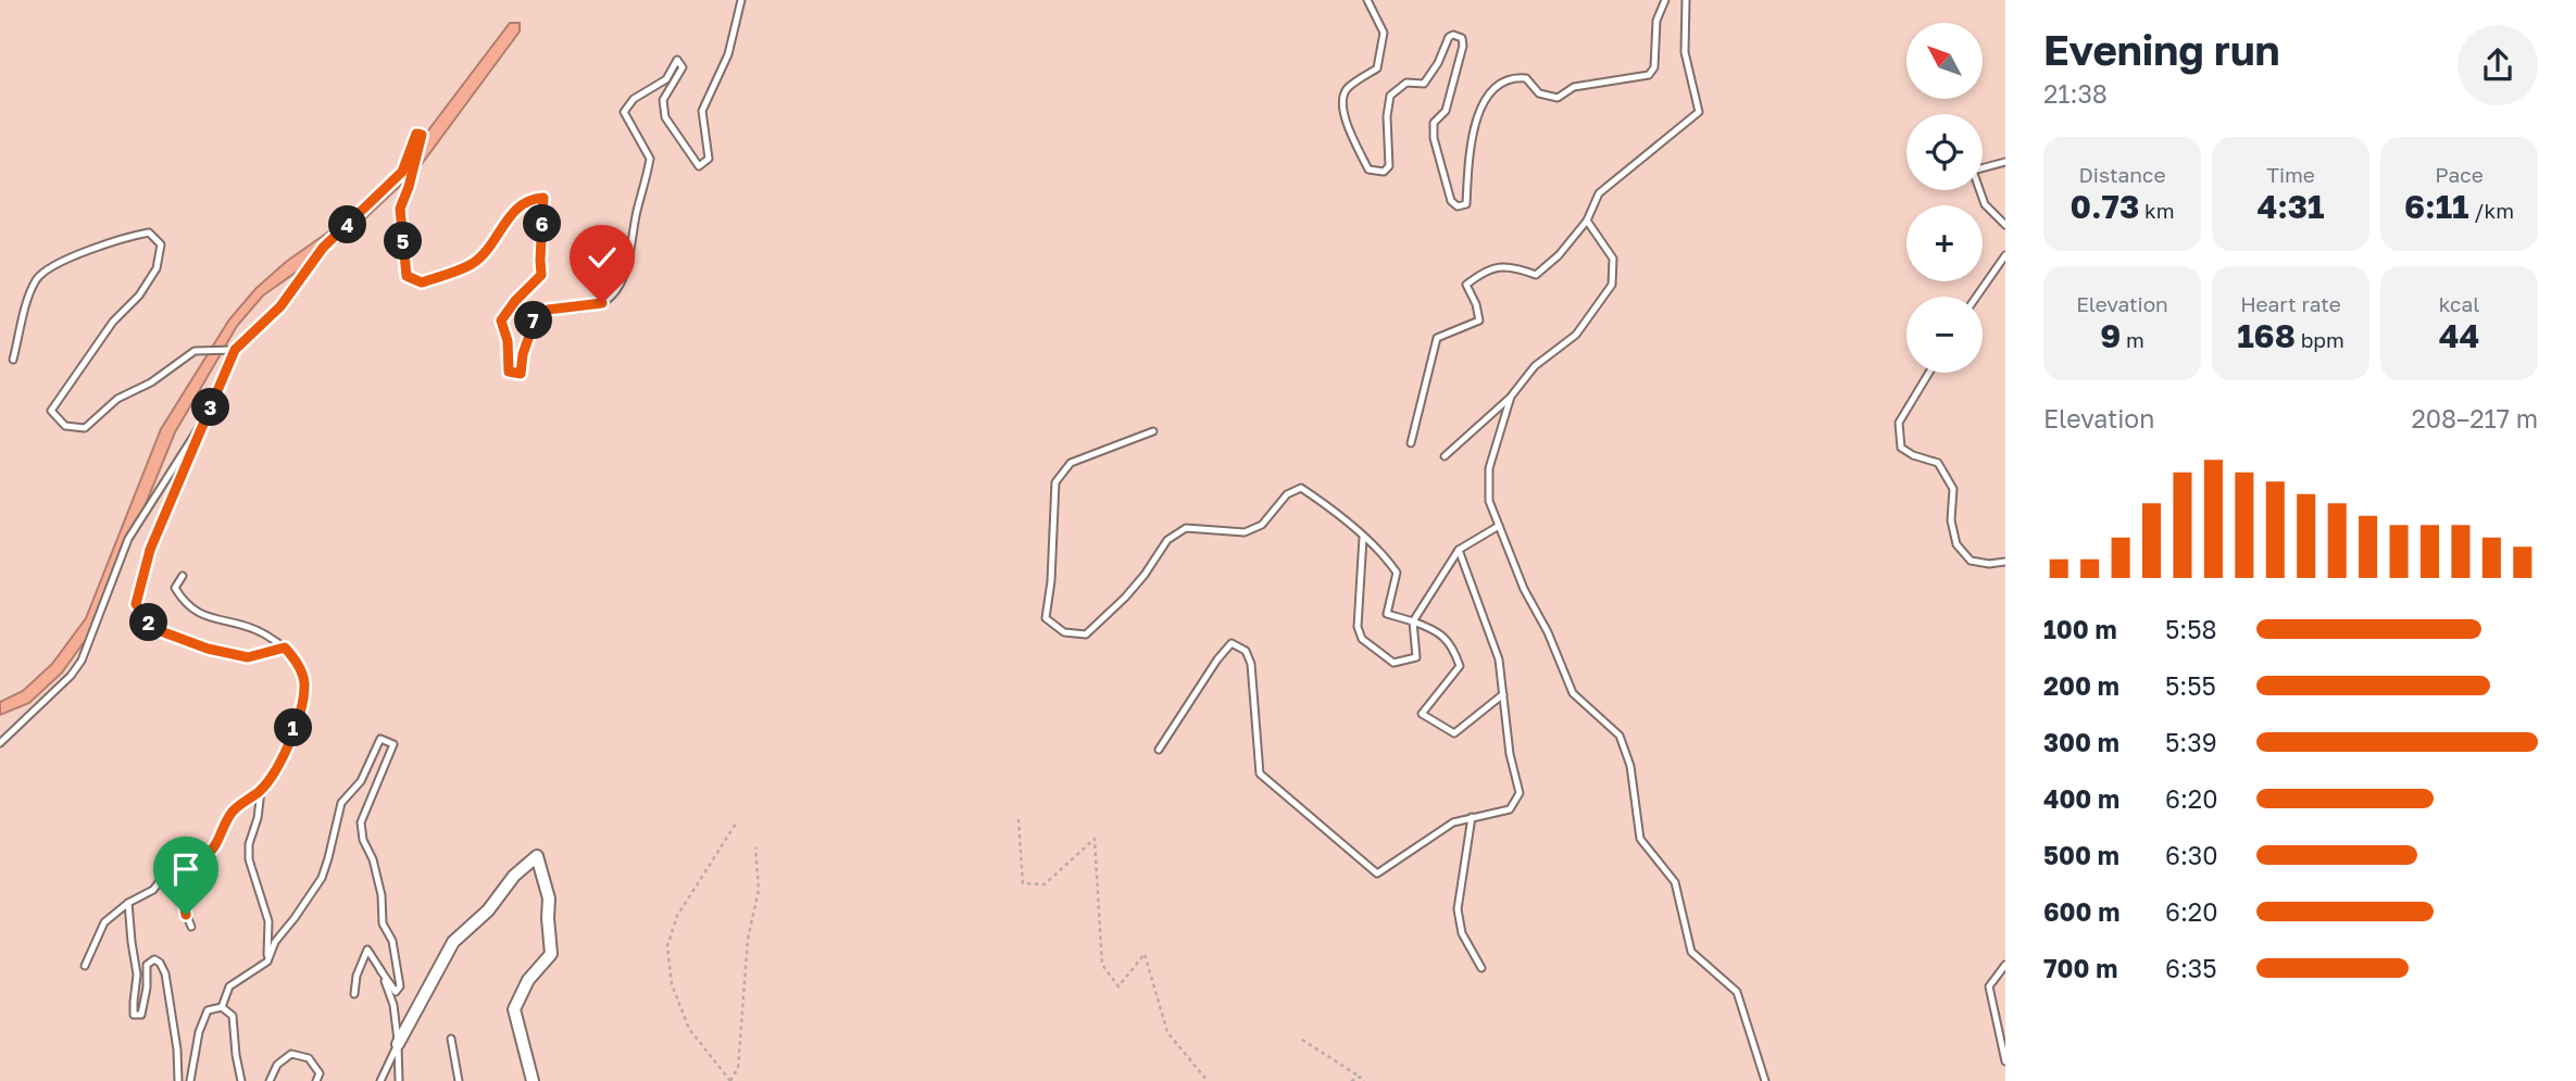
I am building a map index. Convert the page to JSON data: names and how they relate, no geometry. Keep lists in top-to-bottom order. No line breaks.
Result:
{"north":"top left","page":{"heading":["Evening run","21:38"],"map_buttons":["+","−"],"stats":[["Distance","0.73 km"],["Time","4:31"],["Pace","6:11 /km"],["Elevation","9 m"],["Heart rate","168 bpm"],["kcal","44"]],"pins":["6","4","5","7","3","2","1"],"chart":["Elevation","208–217 m"],"list":[{"name":"100 m","note":"5:58"},{"name":"200 m","note":"5:55"},{"name":"300 m","note":"5:39"},{"name":"400 m","note":"6:20"},{"name":"500 m","note":"6:30"},{"name":"600 m","note":"6:20"},{"name":"700 m","note":"6:35"}]}}
